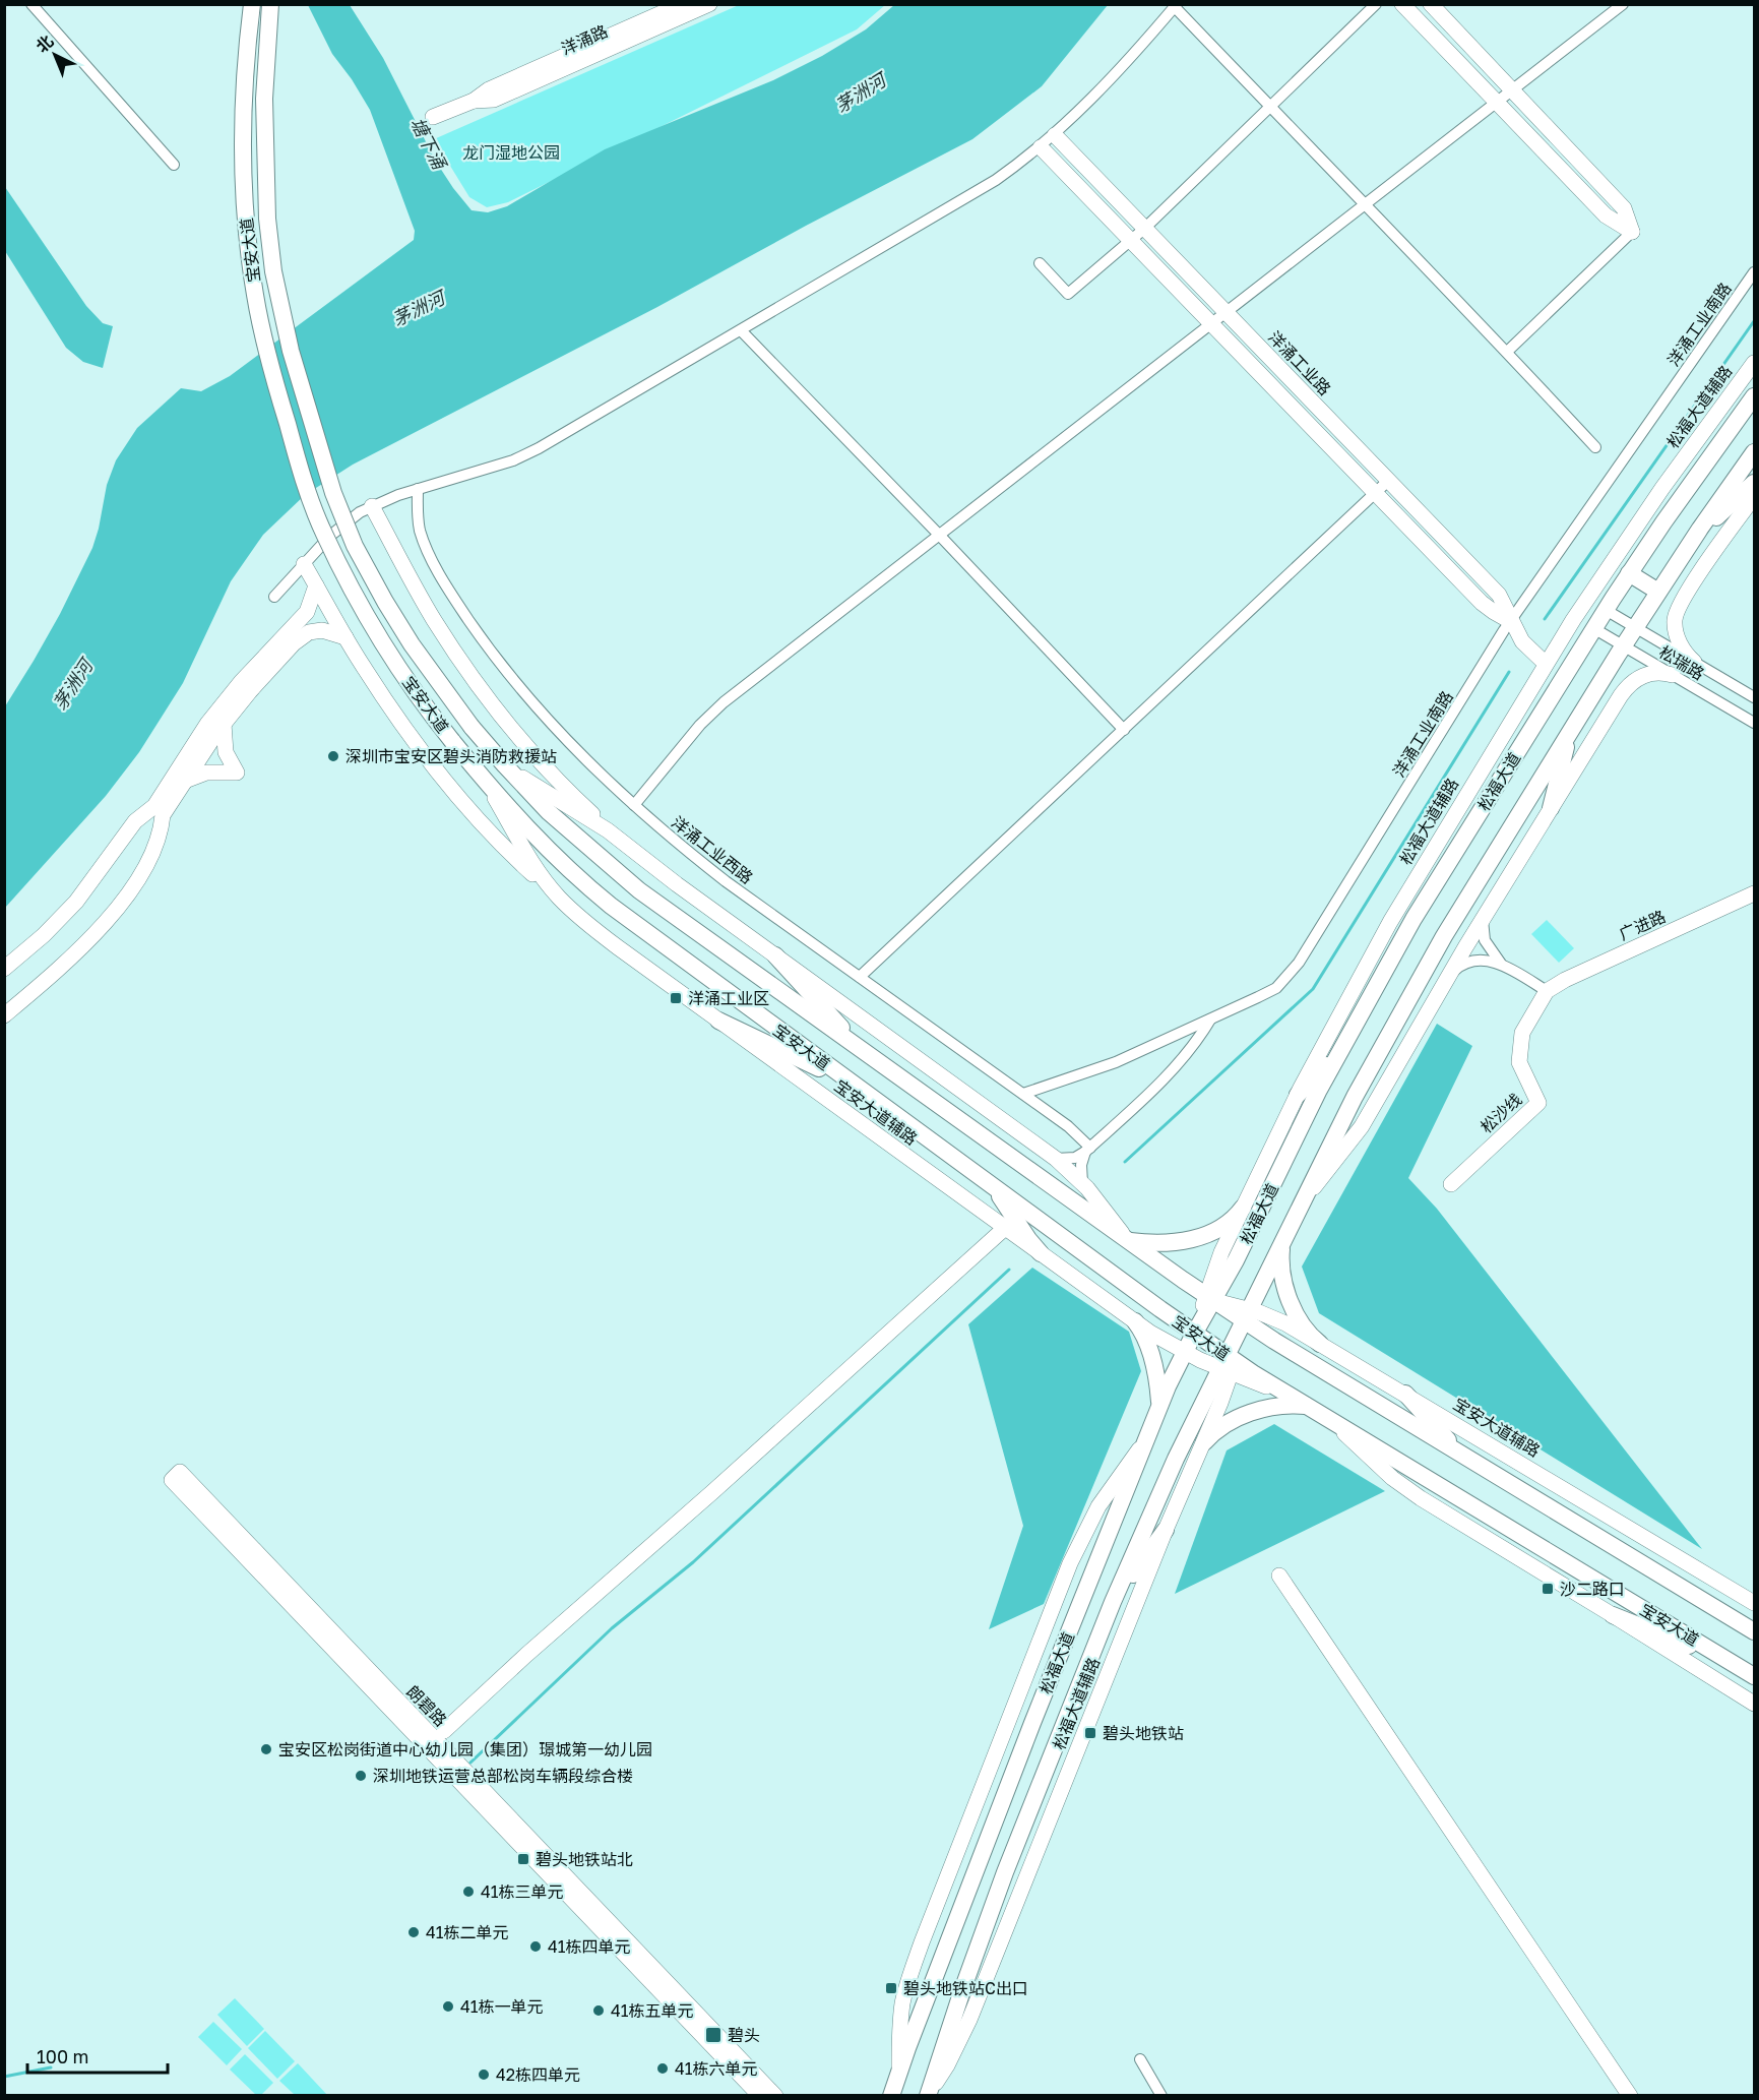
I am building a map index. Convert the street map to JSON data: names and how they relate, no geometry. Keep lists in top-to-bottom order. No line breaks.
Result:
{"streets":{"main road":["宝安大道","松福大道"],"street":["洋涌路","洋涌工业南路","洋涌工业路","松福大道辅路","松瑞路","洋涌工业西路","广进路","宝安大道辅路","松沙线","朗碧路"]},"crossings":[["宝安大道","松福大道辅路"],["宝安大道","松福大道"],["宝安大道","宝安大道辅路"],["洋涌工业南路","洋涌工业路"],["洋涌工业南路","洋涌工业西路"],["洋涌工业路","松福大道辅路"],["松福大道辅路","松福大道"],["松福大道辅路","宝安大道辅路"],["松瑞路","松福大道"],["松福大道","宝安大道辅路"],["广进路","松沙线"]],"water":["茅洲河","塘下涌"],"parks":["龙门湿地公园"],"places":{"other":["深圳市宝安区碧头消防救援站","宝安区松岗街道中心幼儿园（集团）璟城第一幼儿园","深圳地铁运营总部松岗车辆段综合楼","41栋三单元","41栋二单元","41栋四单元","41栋一单元","41栋五单元","41栋六单元","42栋四单元"],"transit":["洋涌工业区","沙二路口","碧头地铁站","碧头地铁站北","碧头地铁站C出口","碧头"]},"scale_bar":"100 m","north":"top left"}
